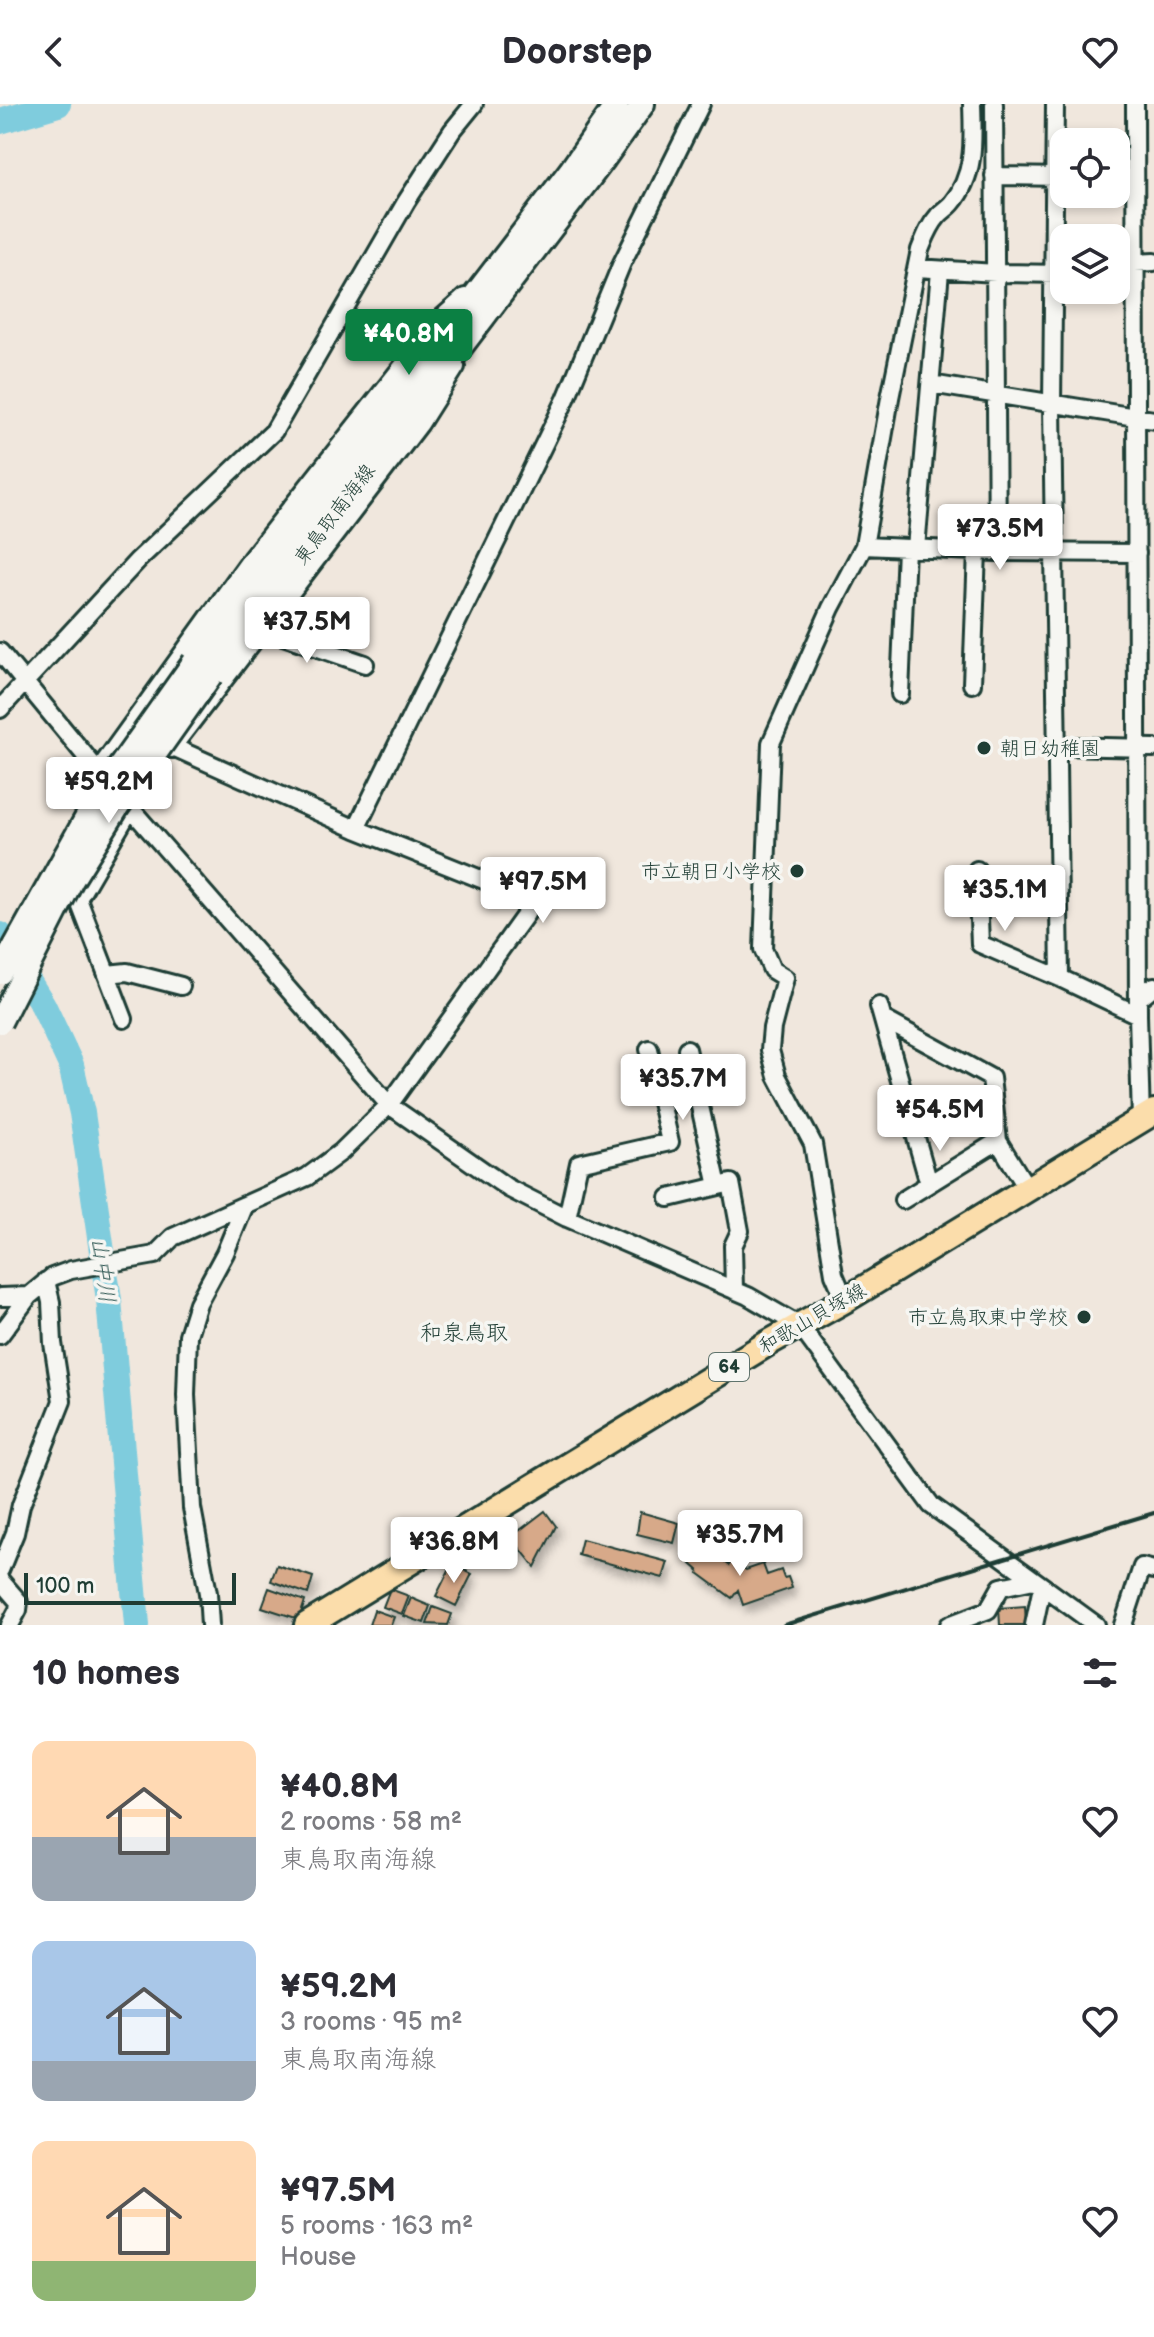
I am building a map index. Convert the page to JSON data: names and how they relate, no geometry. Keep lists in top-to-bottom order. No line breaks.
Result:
{"streets":{"main road":["東鳥取南海線","和歌山貝塚線","64"]},"districts":["和泉鳥取"],"water":["山中川"],"places":["朝日幼稚園","市立朝日小学校","市立鳥取東中学校"],"scale_bar":"100 m","page":{"header":"Doorstep","price":["¥40.8M","¥73.5M","¥37.5M","¥59.2M","¥97.5M","¥35.1M","¥35.7M","¥54.5M","¥35.7M","¥36.8M"],"scale":"100 m","heading":"10 homes","list":[{"name":"¥40.8M","note":"2 rooms · 58 m² · 東鳥取南海線"},{"name":"¥59.2M","note":"3 rooms · 95 m² · 東鳥取南海線"},{"name":"¥97.5M","note":"5 rooms · 163 m² · House"}]}}
